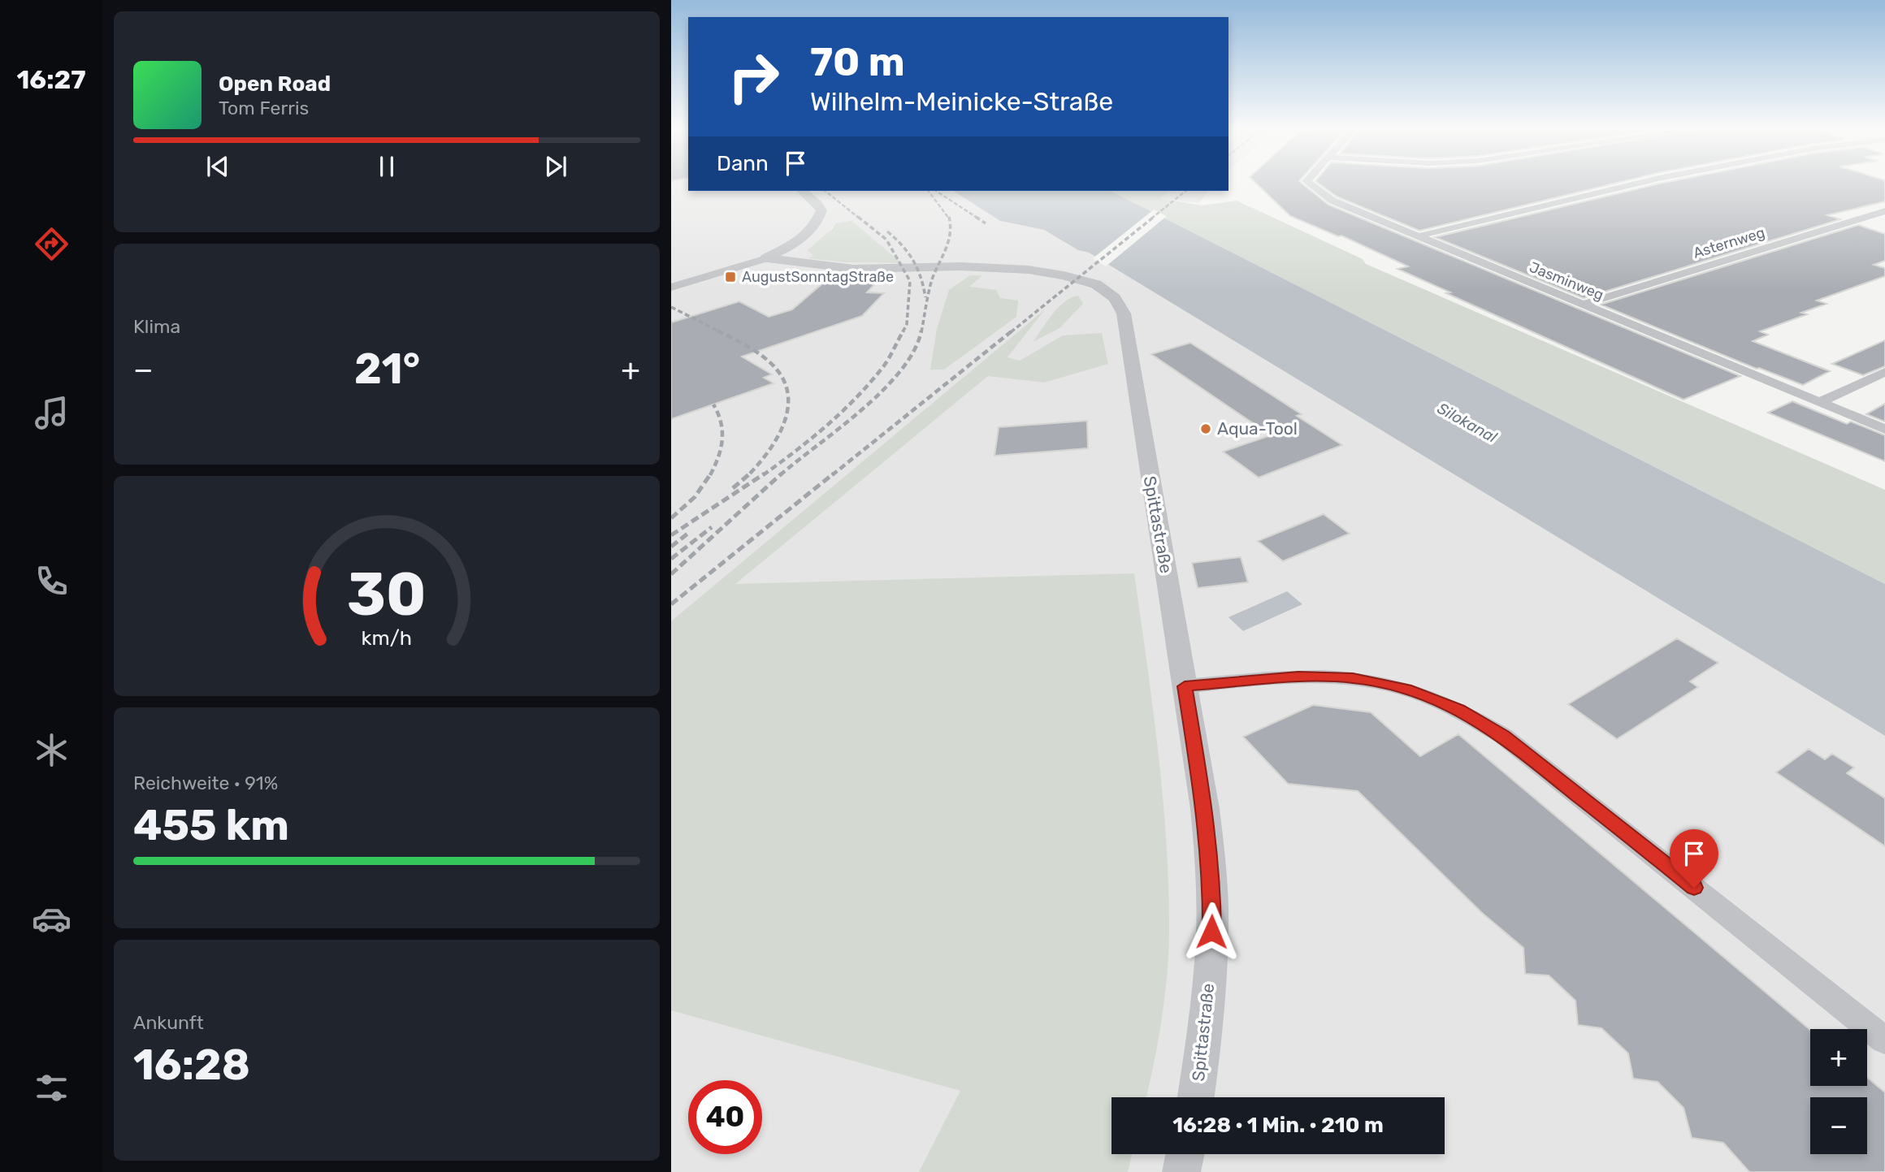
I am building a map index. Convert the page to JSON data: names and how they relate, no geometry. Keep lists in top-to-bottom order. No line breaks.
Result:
{"streets":{"street":["Asternweg","Jasminweg","Spittastraße"]},"crossings":[["Asternweg","Jasminweg"]],"water":["Silokanal"],"places":{"transit":["AugustSonntagStraße"],"other":["Aqua-Tool"]},"page":{"tabs":"16:27","turn":["70 m","Wilhelm-Meinicke-Straße"],"song":["Open Road","Tom Ferris"],"then":"Dann","tile":["Klima",["Reichweite · 91%","455 km"],["Ankunft","16:28"]],"heat":["−","21°","+"],"map_buttons":["+","−"],"limit":"40","trip":"16:28 · 1 Min. · 210 m","gauge":["30","km/h"]}}
